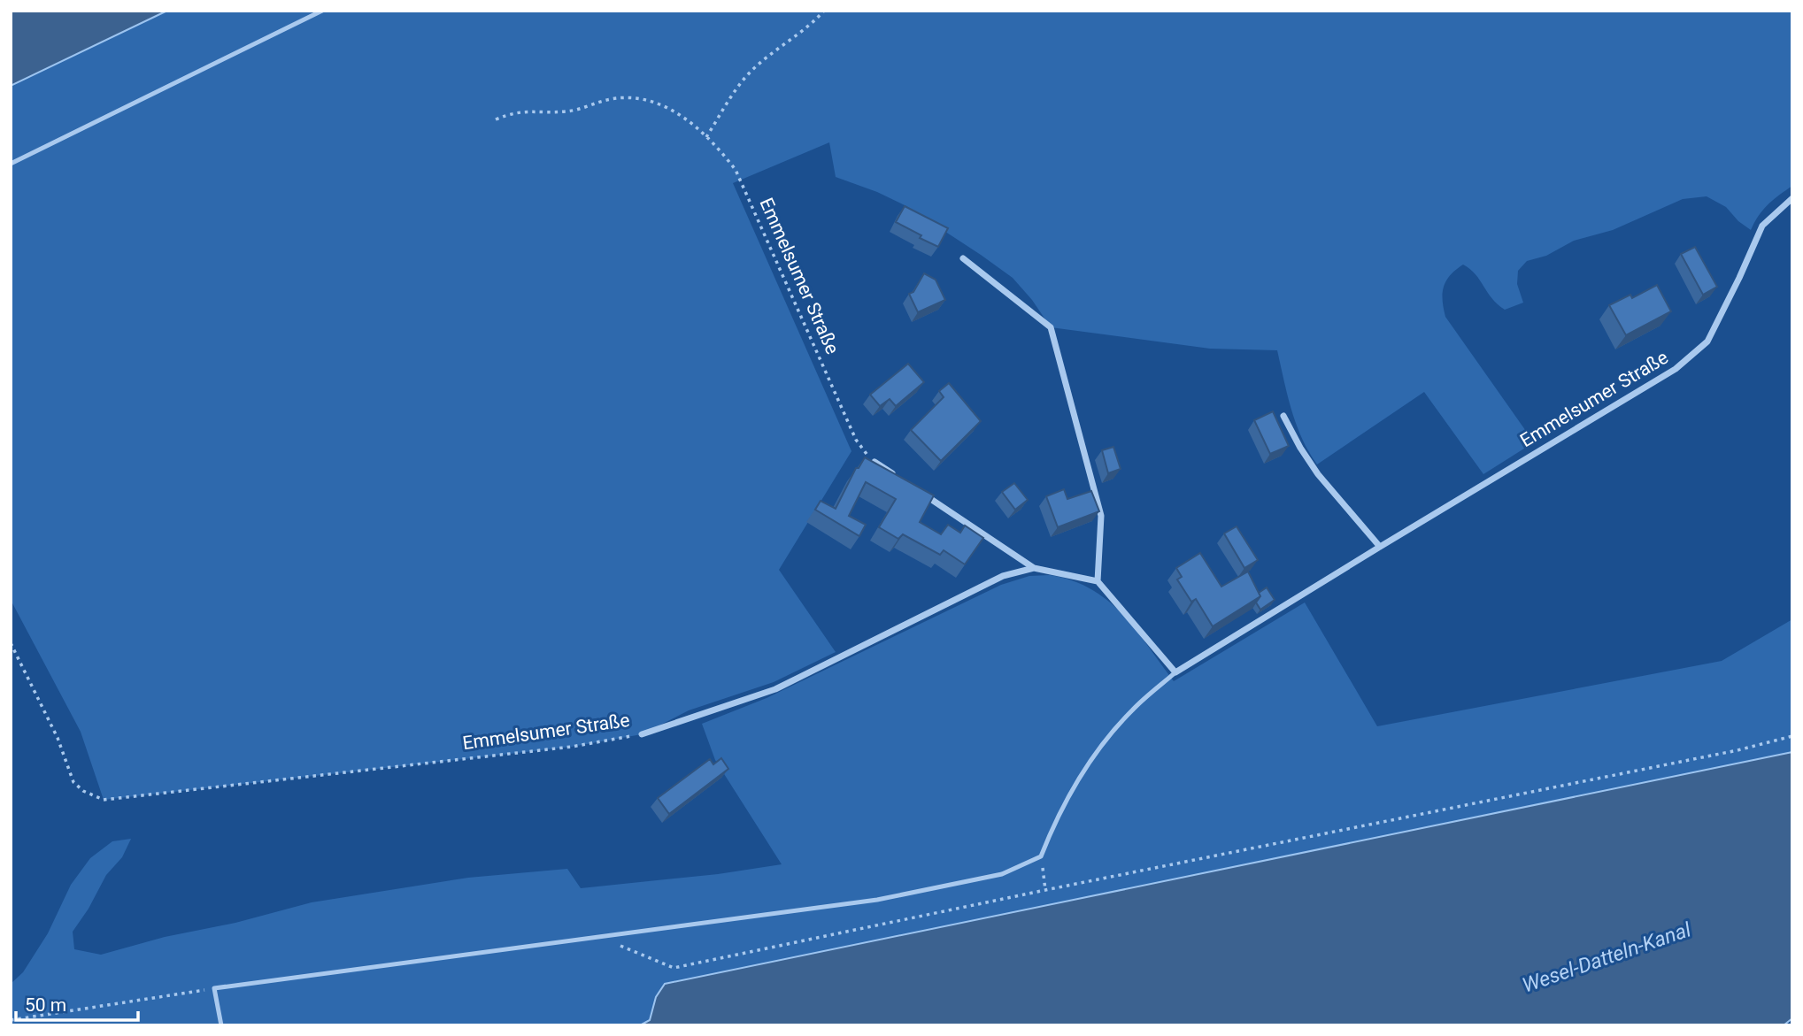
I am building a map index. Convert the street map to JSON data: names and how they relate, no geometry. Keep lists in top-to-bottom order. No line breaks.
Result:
{"streets":{"street":["Emmelsumer Straße"]},"water":["Wesel-Datteln-Kanal"],"scale_bar":"50 m"}
